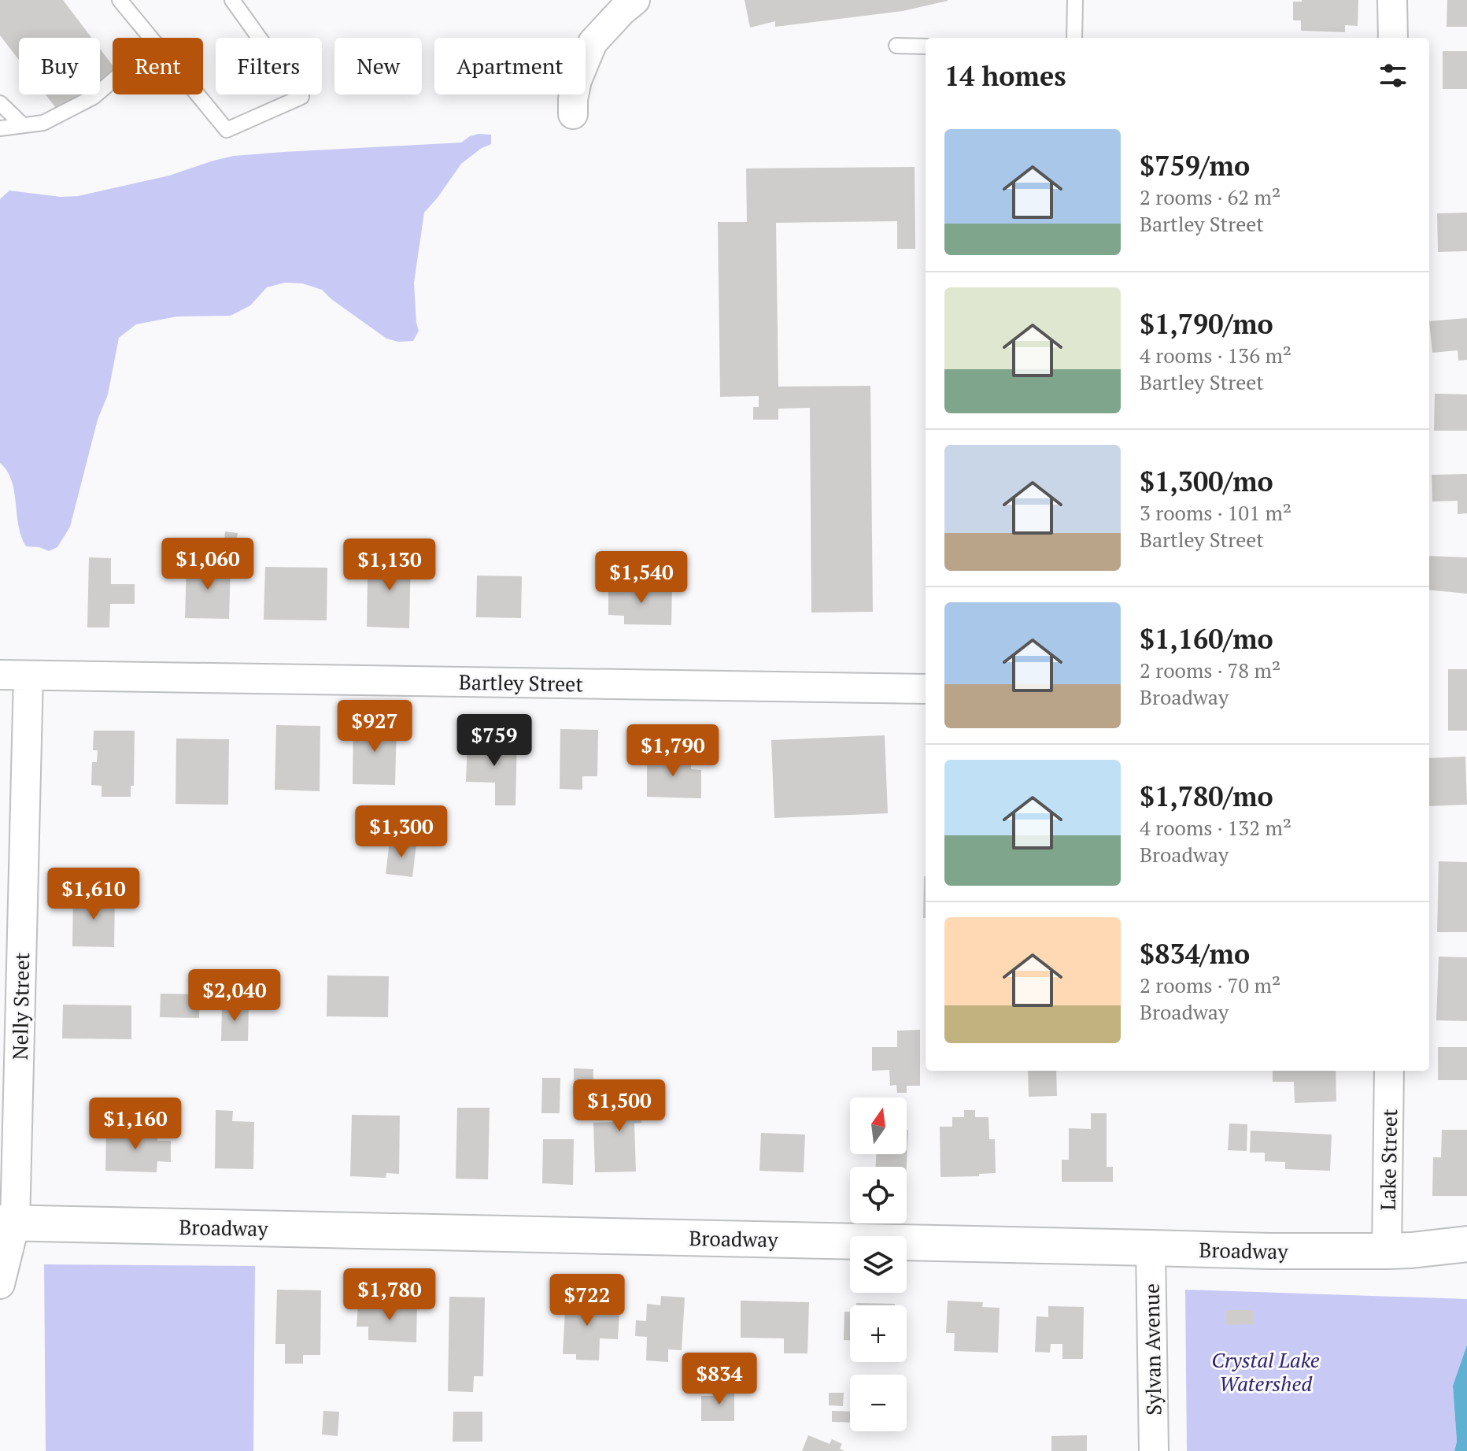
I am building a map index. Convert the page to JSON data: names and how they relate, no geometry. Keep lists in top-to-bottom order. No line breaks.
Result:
{"streets":{"street":["Bartley Street","Nelly Street","Lake Street","Broadway","Sylvan Avenue"]},"crossings":[["Bartley Street","Nelly Street"],["Nelly Street","Broadway"],["Lake Street","Broadway"],["Broadway","Sylvan Avenue"]],"parks":["Crystal Lake Watershed"],"north":"top","page":{"chip":["Buy","Rent","Filters","New","Apartment"],"heading":"14 homes","list":[{"name":"$759/mo","note":"2 rooms · 62 m² · Bartley Street"},{"name":"$1,790/mo","note":"4 rooms · 136 m² · Bartley Street"},{"name":"$1,300/mo","note":"3 rooms · 101 m² · Bartley Street"},{"name":"$1,160/mo","note":"2 rooms · 78 m² · Broadway"},{"name":"$1,780/mo","note":"4 rooms · 132 m² · Broadway"},{"name":"$834/mo","note":"2 rooms · 70 m² · Broadway"}],"price":["$1,060","$1,130","$1,540","$927","$759","$1,790","$1,300","$1,610","$2,040","$1,500","$1,160","$1,780","$722","$834"],"map_buttons":["+","−"]}}
